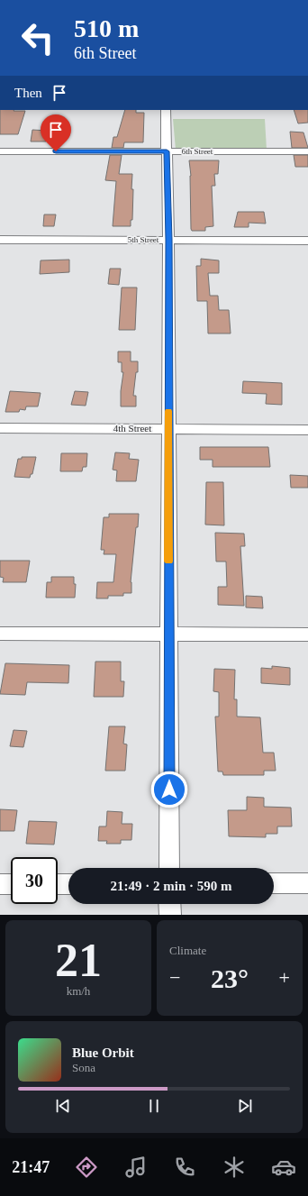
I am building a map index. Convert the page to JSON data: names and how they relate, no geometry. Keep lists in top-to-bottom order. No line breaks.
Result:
{"streets":{"street":["6th Street","5th Street","4th Street"]},"page":{"turn":["510 m","6th Street"],"then":"Then","limit":"30","trip":"21:49 · 2 min · 590 m","tile":[["21","km/h"],"Climate"],"heat":["−","23°","+"],"song":["Blue Orbit","Sona"],"tabs":"21:47"}}
